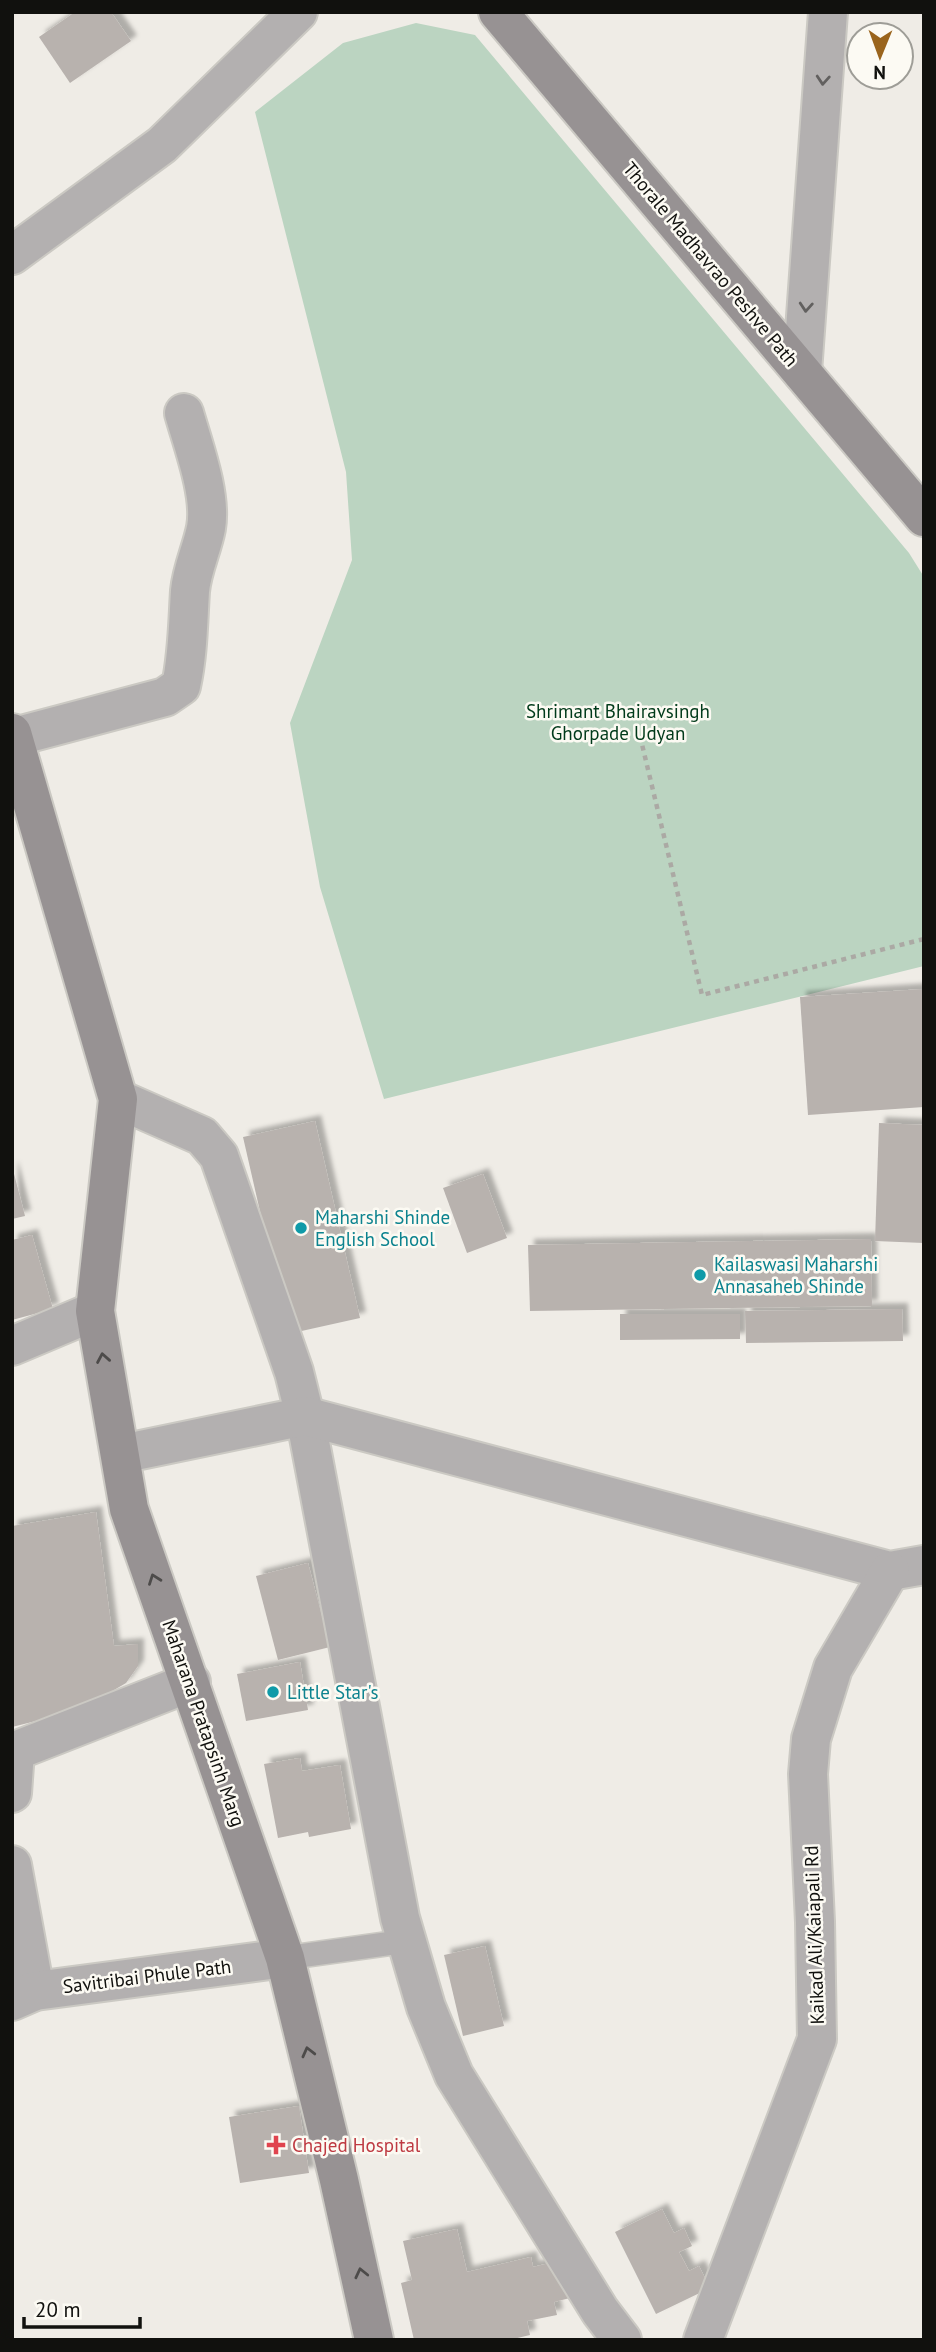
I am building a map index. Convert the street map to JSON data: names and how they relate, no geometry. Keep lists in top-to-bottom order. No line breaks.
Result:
{"streets":{"street":["Thorale Madhavrao Peshve Path","Maharana Pratapsinh Marg","Kaikad Ali/Kaiapali Rd","Savitribai Phule Path"]},"crossings":[["Maharana Pratapsinh Marg","Savitribai Phule Path"]],"parks":["Shrimant Bhairavsingh Ghorpade Udyan"],"places":{"other":["Maharshi Shinde English School","Kailaswasi Maharshi Annasaheb Shinde","Little Star's"],"health":["Chajed Hospital"]},"scale_bar":"20 m","north":"bottom"}
